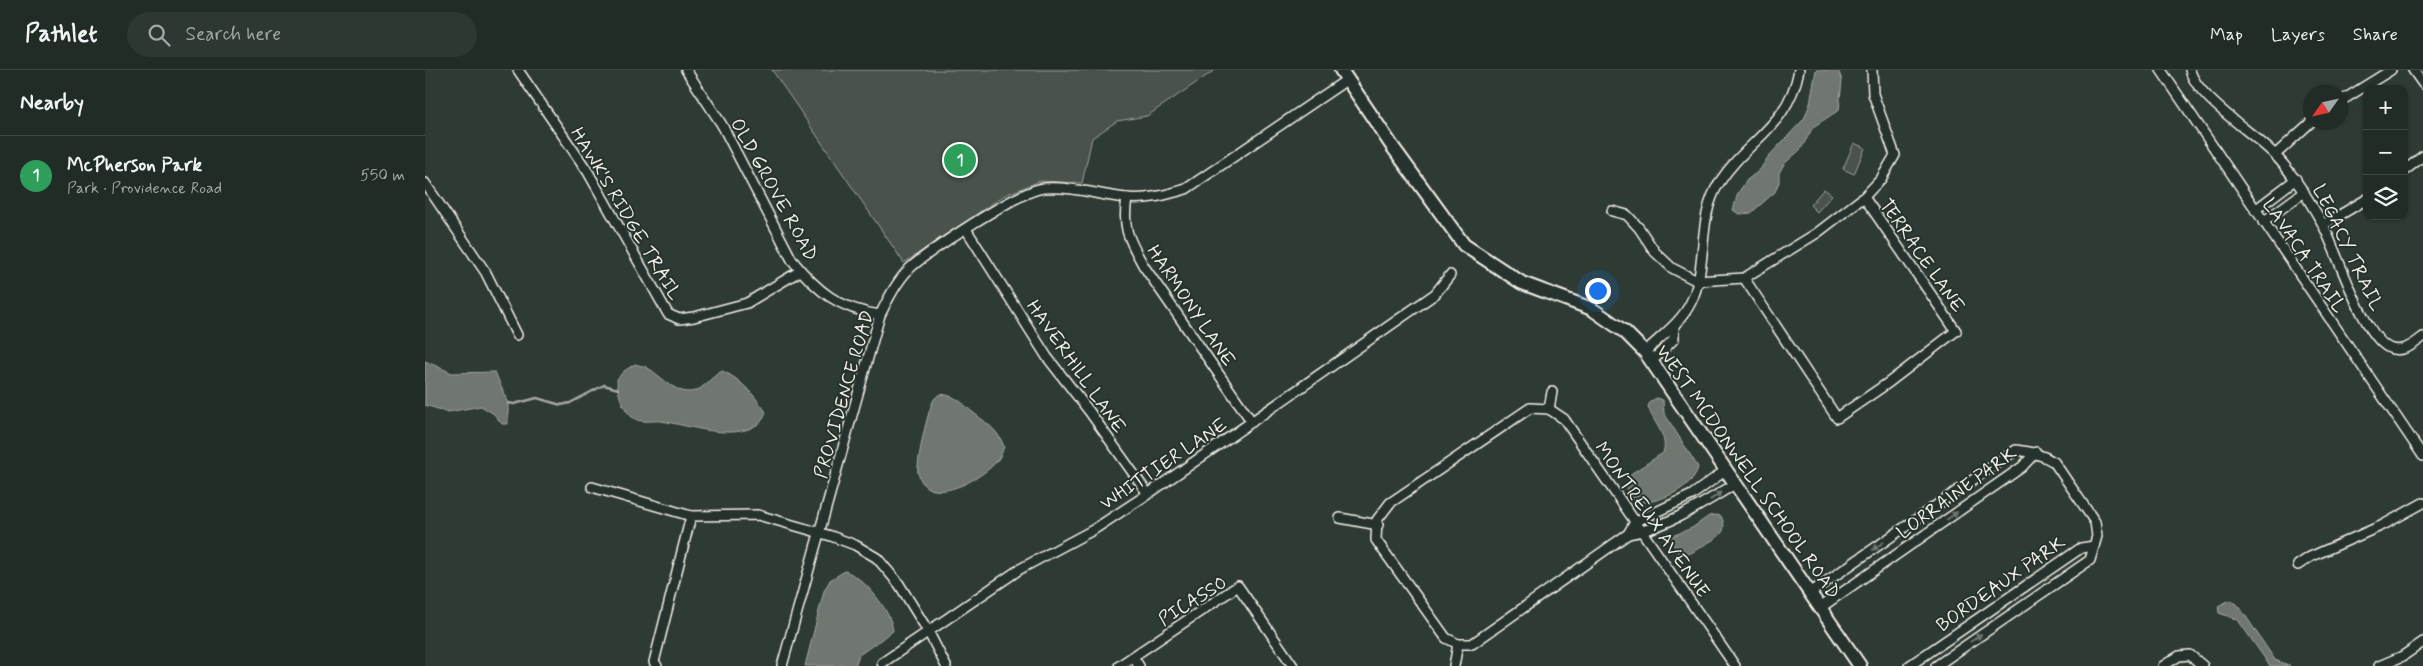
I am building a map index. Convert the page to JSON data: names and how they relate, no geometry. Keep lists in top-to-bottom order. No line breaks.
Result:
{"streets":{"main road":["WEST MCDONWELL SCHOOL ROAD"],"street":["OLD GROVE ROAD","HAWK'S RIDGE TRAIL","LEGACY TRAIL","TERRACE LANE","LAVACA TRAIL","HARMONY LANE","HAVERHILL LANE","PROVIDENCE ROAD","WHITTIER LANE","LORRAINE PARK","MONTREUX AVENUE","BORDEAUX PARK","PICASSO"]},"crossings":[["OLD GROVE ROAD","HAWK'S RIDGE TRAIL"],["OLD GROVE ROAD","PROVIDENCE ROAD"],["HARMONY LANE","PROVIDENCE ROAD"],["HARMONY LANE","WHITTIER LANE"],["HAVERHILL LANE","PROVIDENCE ROAD"],["HAVERHILL LANE","WHITTIER LANE"],["PROVIDENCE ROAD","WEST MCDONWELL SCHOOL ROAD"],["WEST MCDONWELL SCHOOL ROAD","LORRAINE PARK"]],"north":"bottom left","page":{"header":"Pathlet","search":"Search here","nav":["Map","Layers","Share"],"heading":"Nearby","map_buttons":["+","−"],"list":[{"mark":"1","name":"McPherson Park","note":"Park · Providence Road","value":"550 m"}],"pins":"1"}}
